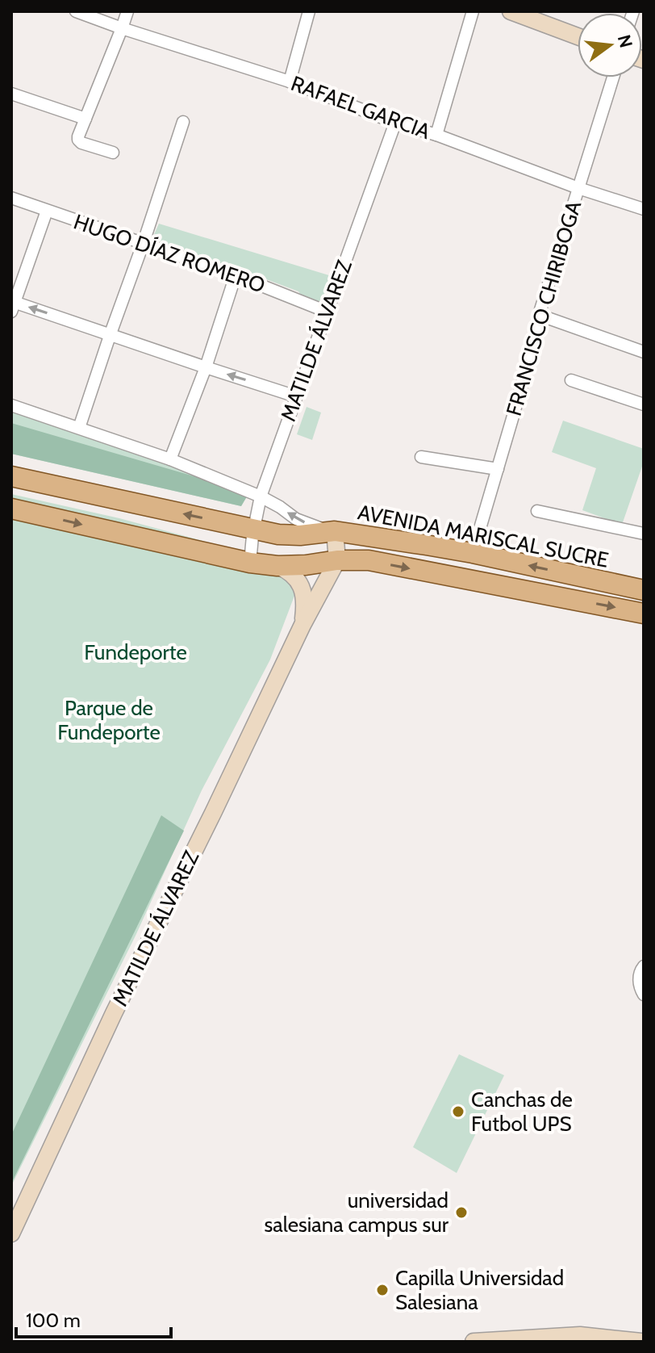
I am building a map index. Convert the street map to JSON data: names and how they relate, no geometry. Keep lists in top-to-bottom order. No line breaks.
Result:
{"streets":{"main road":["AVENIDA MARISCAL SUCRE"],"street":["RAFAEL GARCIA","HUGO DÍAZ ROMERO","FRANCISCO CHIRIBOGA","MATILDE ÁLVAREZ"]},"crossings":[["RAFAEL GARCIA","FRANCISCO CHIRIBOGA"],["RAFAEL GARCIA","MATILDE ÁLVAREZ"],["HUGO DÍAZ ROMERO","MATILDE ÁLVAREZ"],["FRANCISCO CHIRIBOGA","AVENIDA MARISCAL SUCRE"],["MATILDE ÁLVAREZ","AVENIDA MARISCAL SUCRE"]],"parks":["Fundeporte","Parque de Fundeporte"],"places":["Canchas de Futbol UPS","universidad salesiana campus sur","Capilla Universidad Salesiana"],"scale_bar":"100 m","north":"right"}
